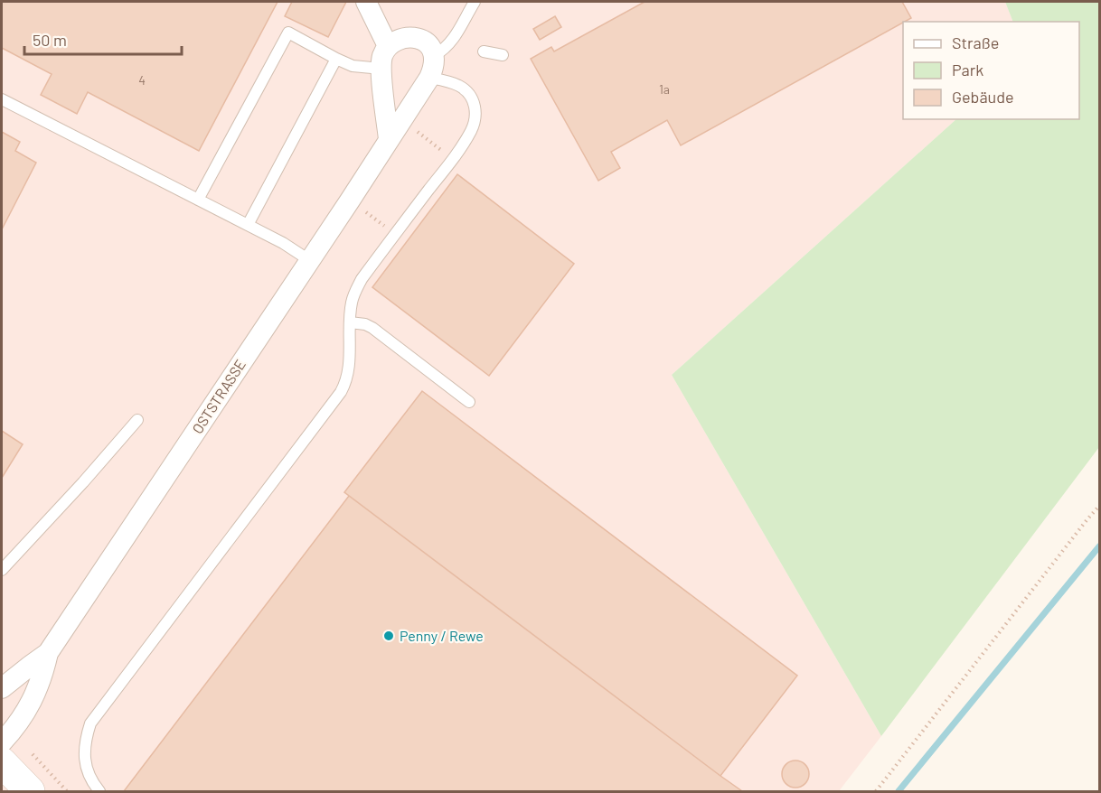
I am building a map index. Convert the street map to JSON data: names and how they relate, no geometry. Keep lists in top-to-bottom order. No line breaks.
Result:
{"streets":{"street":["OSTSTRASSE"]},"places":["Penny / Rewe"],"house_numbers":["4","1a"],"legend":["Straße","Park","Gebäude"],"scale_bar":"50 m"}
